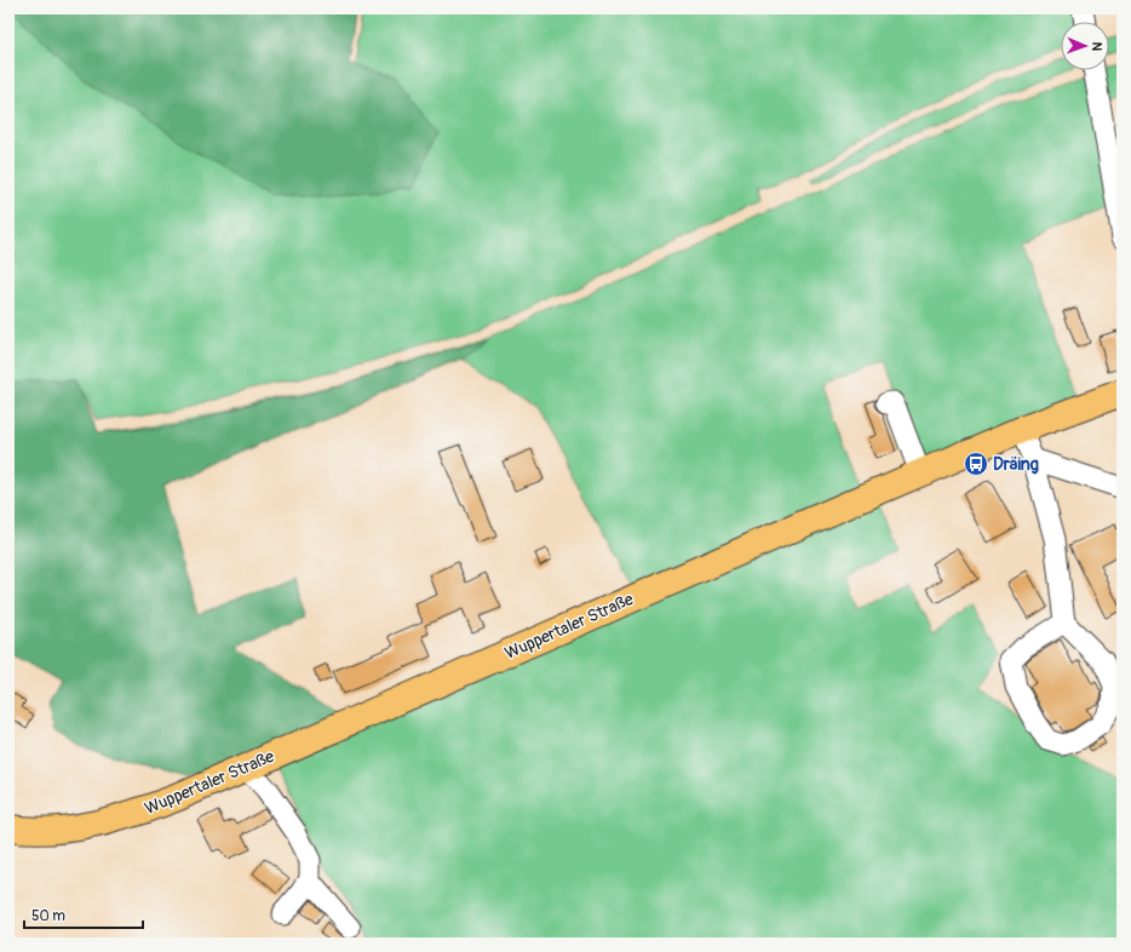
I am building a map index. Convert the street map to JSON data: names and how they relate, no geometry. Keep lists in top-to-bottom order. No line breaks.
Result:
{"streets":{"main road":["Wuppertaler Straße"]},"places":{"bus stop":["Dräing"]},"scale_bar":"50 m","north":"right"}
